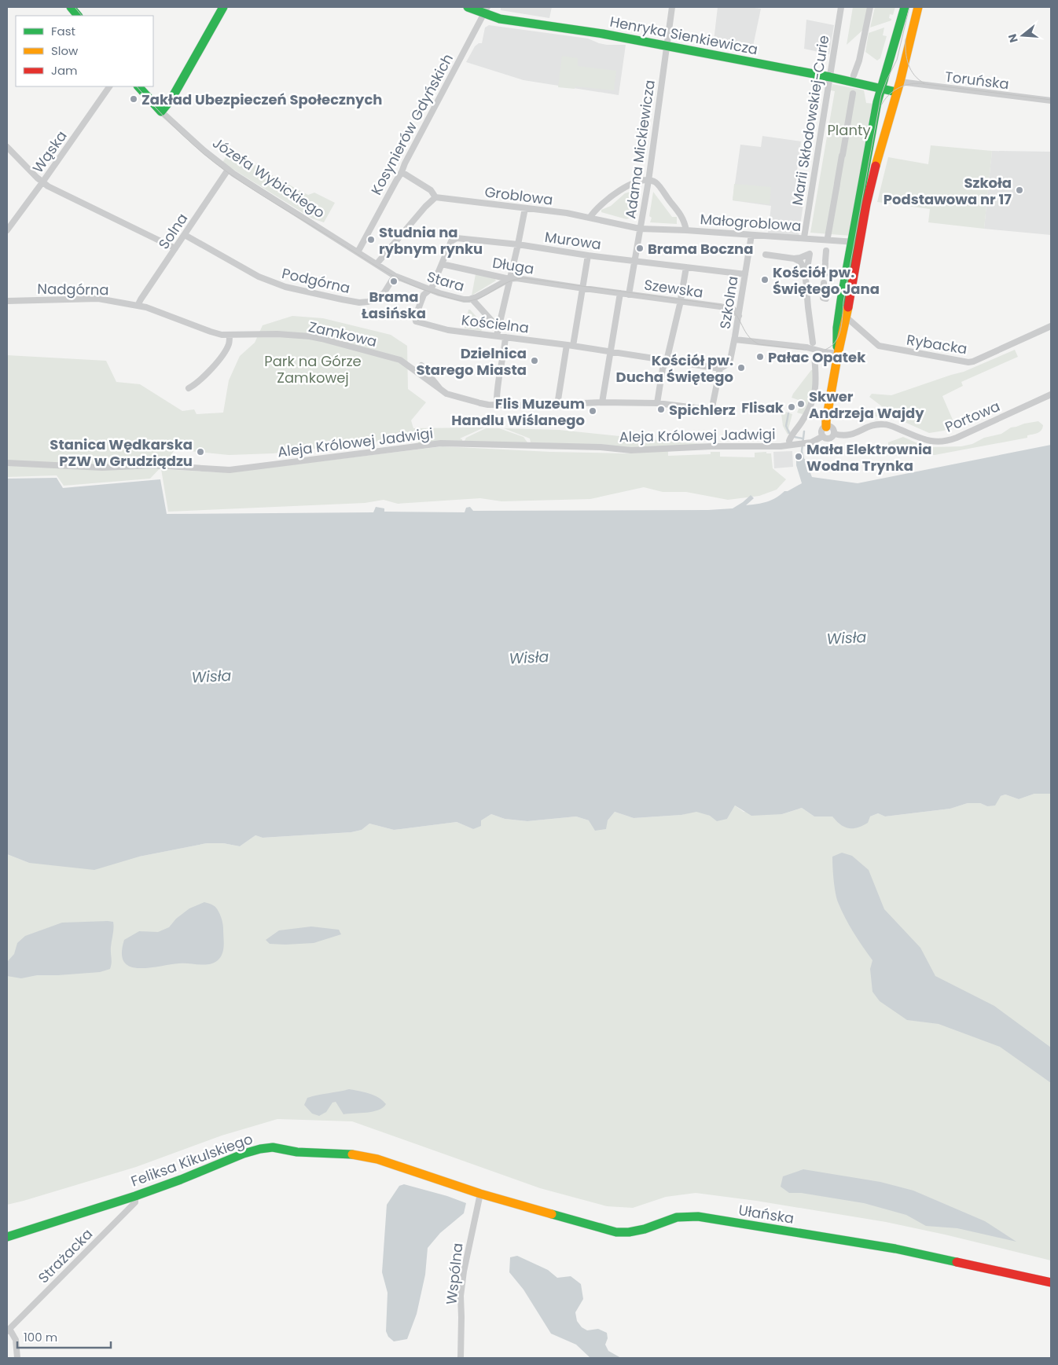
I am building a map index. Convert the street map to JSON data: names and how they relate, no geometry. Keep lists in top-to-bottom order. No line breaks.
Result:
{"streets":{"street":["Henryka Sienkiewicza","Toruńska","Marii Skłodowskiej-Curie","Kosynierów Gdyńskich","Adama Mickiewicza","Wąska","Józefa Wybickiego","Groblowa","Małogroblowa","Solna","Murowa","Długa","Podgórna","Stara","Szewska","Nadgórna","Szkolna","Kościelna","Zamkowa","Rybacka","Portowa","Aleja Królowej Jadwigi","Feliksa Kikulskiego","Ułańska","Strażacka","Wspólna"]},"crossings":[["Henryka Sienkiewicza","Marii Skłodowskiej-Curie"],["Henryka Sienkiewicza","Kosynierów Gdyńskich"],["Henryka Sienkiewicza","Adama Mickiewicza"],["Marii Skłodowskiej-Curie","Małogroblowa"],["Kosynierów Gdyńskich","Józefa Wybickiego"],["Adama Mickiewicza","Groblowa"],["Adama Mickiewicza","Małogroblowa"],["Adama Mickiewicza","Murowa"],["Adama Mickiewicza","Długa"],["Adama Mickiewicza","Szewska"],["Adama Mickiewicza","Kościelna"],["Adama Mickiewicza","Zamkowa"],["Józefa Wybickiego","Solna"],["Józefa Wybickiego","Stara"],["Groblowa","Małogroblowa"],["Małogroblowa","Szkolna"],["Solna","Podgórna"],["Solna","Nadgórna"],["Solna","Zamkowa"],["Murowa","Długa"],["Murowa","Stara"],["Murowa","Szkolna"],["Murowa","Kościelna"],["Długa","Stara"],["Długa","Szewska"],["Podgórna","Stara"],["Szewska","Szkolna"],["Nadgórna","Zamkowa"],["Szkolna","Kościelna"],["Szkolna","Zamkowa"],["Kościelna","Zamkowa"],["Portowa","Aleja Królowej Jadwigi"],["Feliksa Kikulskiego","Ułańska"],["Feliksa Kikulskiego","Strażacka"],["Feliksa Kikulskiego","Wspólna"],["Ułańska","Wspólna"]],"water":["Wisła"],"parks":["Planty","Park na Górze Zamkowej"],"places":["Zakład Ubezpieczeń Społecznych","Szkoła Podstawowa nr 17","Studnia na rybnym rynku","Brama Boczna","Kościół pw. Świętego Jana","Brama Łasińska","Pałac Opatek","Dzielnica Starego Miasta","Kościół pw. Ducha Świętego","Skwer Andrzeja Wajdy","Flisak","Spichlerz","Flis Muzeum Handlu Wiślanego","Stanica Wędkarska PZW w Grudziądzu","Mała Elektrownia Wodna Trynka"],"legend":["Fast","Slow","Jam"],"scale_bar":"100 m","north":"left"}
